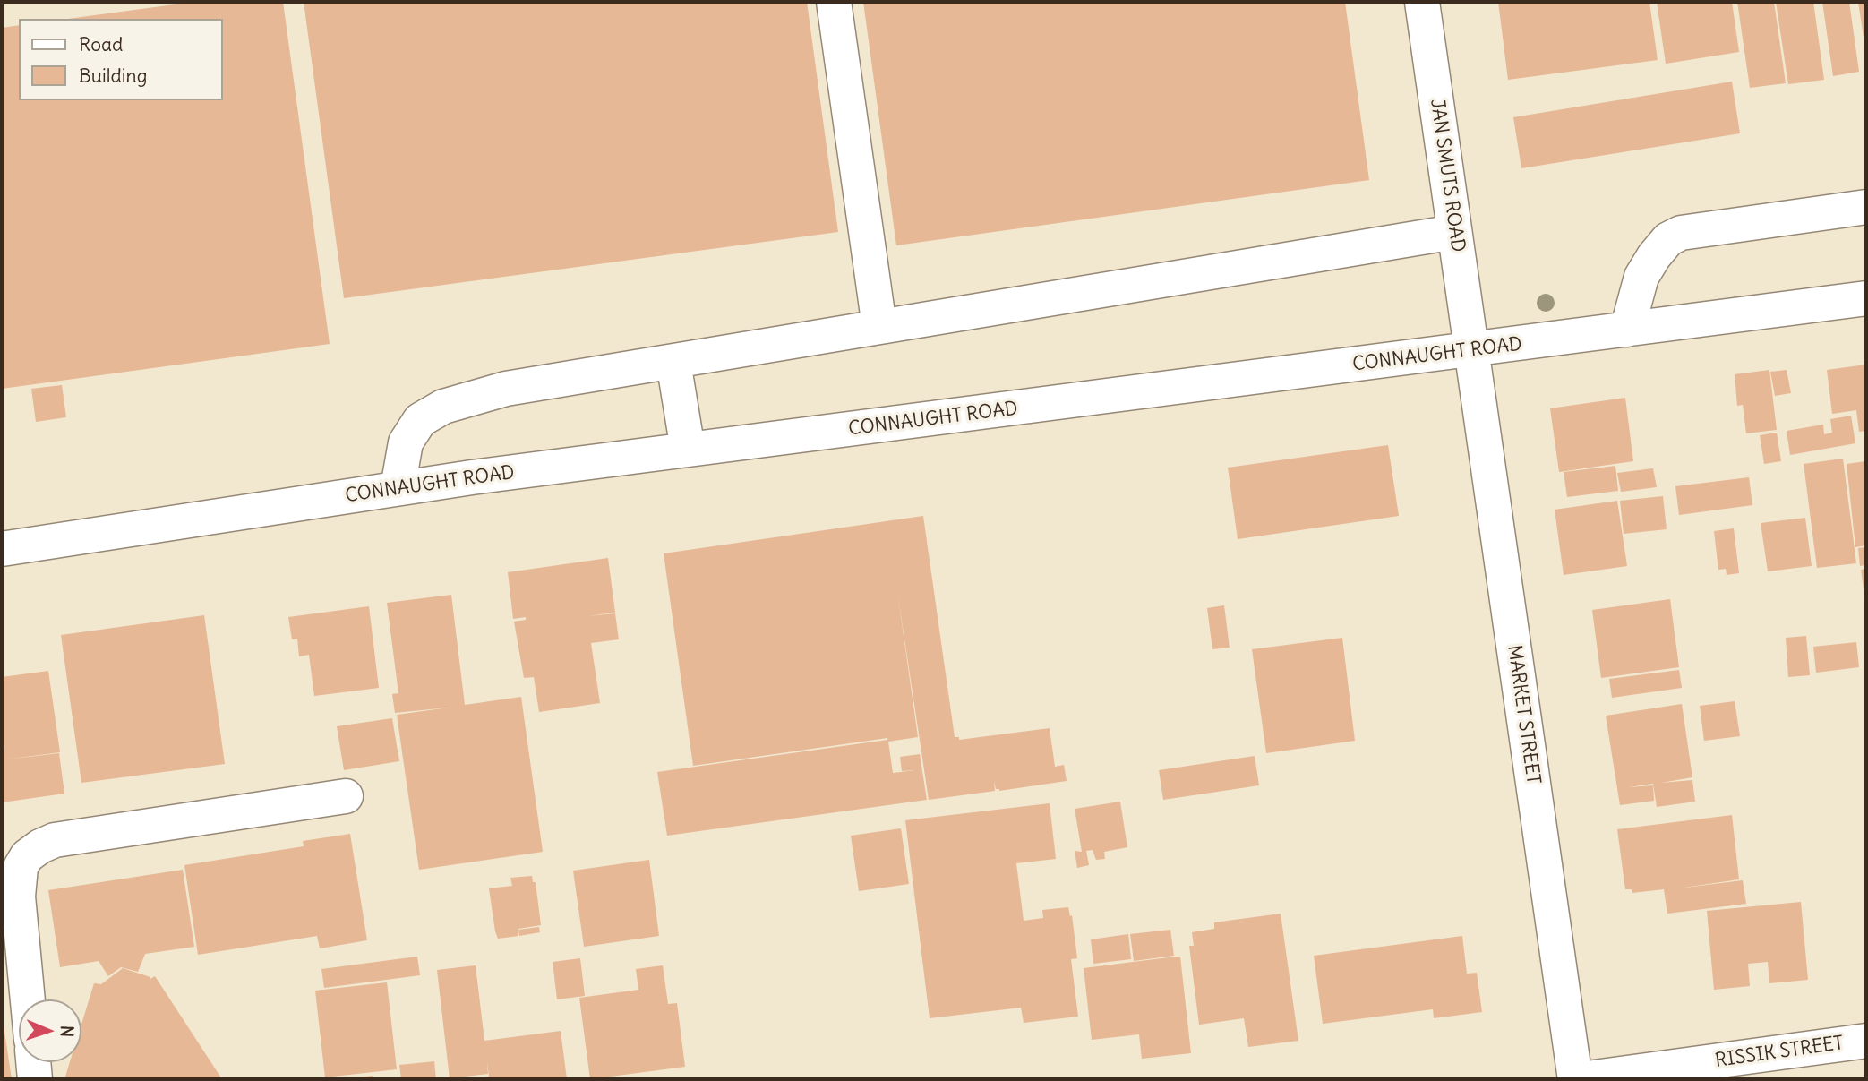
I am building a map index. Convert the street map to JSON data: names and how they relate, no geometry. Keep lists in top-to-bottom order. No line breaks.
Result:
{"streets":{"street":["JAN SMUTS ROAD","CONNAUGHT ROAD","MARKET STREET","RISSIK STREET"]},"crossings":[["JAN SMUTS ROAD","CONNAUGHT ROAD"],["JAN SMUTS ROAD","MARKET STREET"],["CONNAUGHT ROAD","MARKET STREET"]],"legend":["Road","Building"],"north":"right"}
